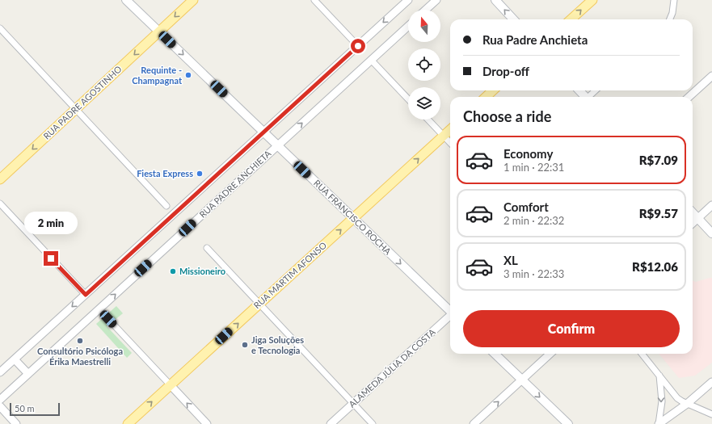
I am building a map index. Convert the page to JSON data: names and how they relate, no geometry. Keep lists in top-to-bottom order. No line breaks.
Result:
{"streets":{"main road":["RUA PADRE AGOSTINHO","RUA FRANCISCO ROCHA","RUA MARTIM AFONSO"],"street":["RUA PADRE ANCHIETA","ALAMEDA JÚLIA DA COSTA"]},"crossings":[["RUA PADRE AGOSTINHO","RUA FRANCISCO ROCHA"],["RUA PADRE ANCHIETA","RUA FRANCISCO ROCHA"],["RUA FRANCISCO ROCHA","RUA MARTIM AFONSO"]],"one_way":["RUA PADRE AGOSTINHO","RUA FRANCISCO ROCHA","RUA MARTIM AFONSO"],"places":["Requinte - Champagnat","Fiesta Express","Missioneiro","Consultório Psicóloga Érika Maestrelli","Jiga Soluções e Tecnologia"],"scale_bar":"50 m","north":"top","page":{"banner":["Rua Padre Anchieta","Drop-off"],"heading":"Choose a ride","list":[{"name":"Economy","note":"1 min · 22:31","value":"R$7.09"},{"name":"Comfort","note":"2 min · 22:32","value":"R$9.57"},{"name":"XL","note":"3 min · 22:33","value":"R$12.06"}],"bubble":"2 min","buttons":"Confirm","scale":"50 m"}}
